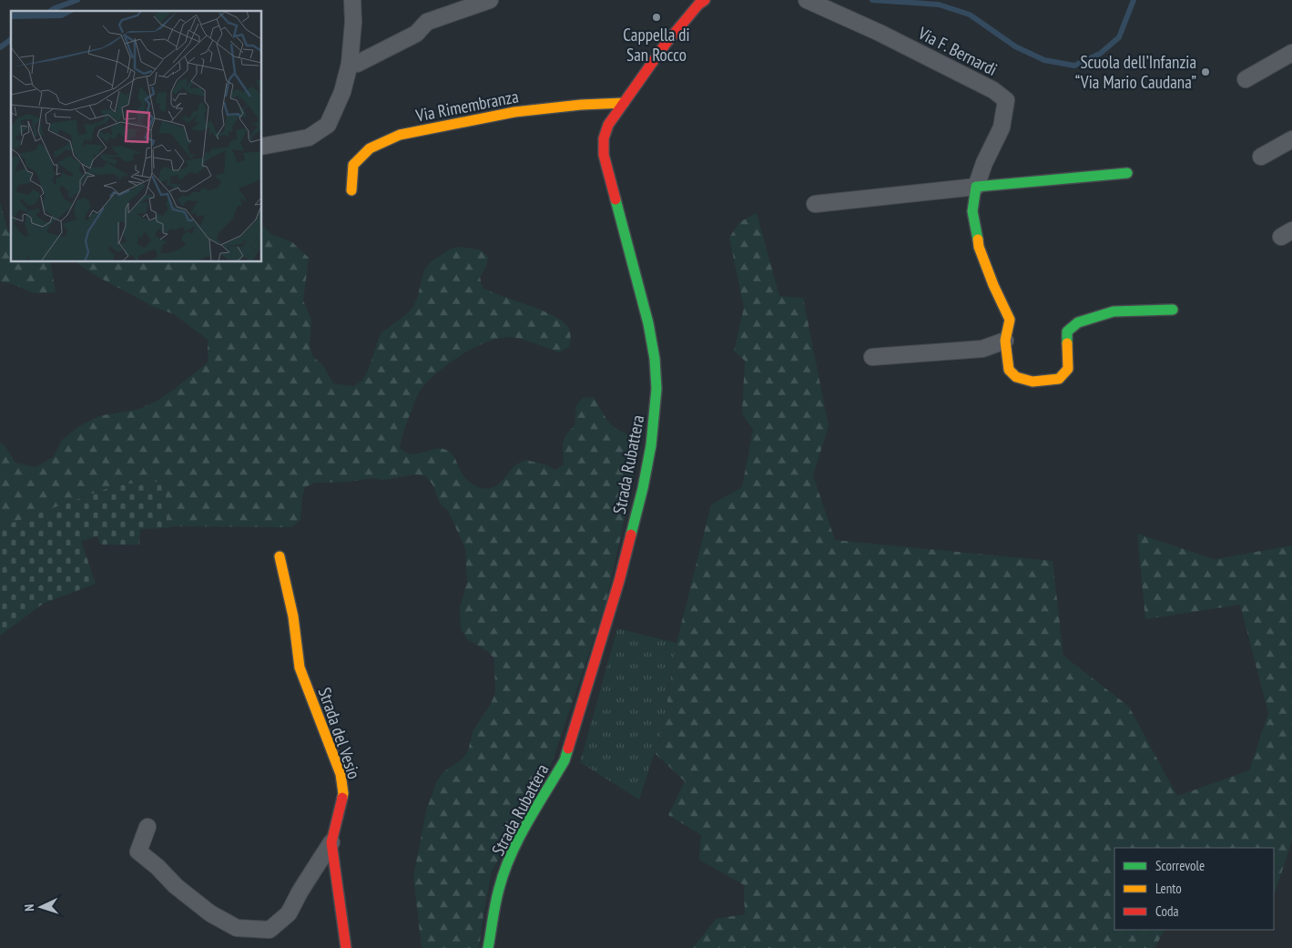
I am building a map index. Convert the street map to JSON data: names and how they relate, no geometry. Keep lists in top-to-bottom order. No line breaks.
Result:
{"streets":{"street":["Via F. Bernardi","Via Rimembranza","Strada Rubattera","Strada del Vesio"]},"crossings":[["Via Rimembranza","Strada Rubattera"]],"places":["Cappella di San Rocco","Scuola dell’Infanzia “Via Mario Caudana”"],"legend":["Scorrevole","Lento","Coda"],"north":"left"}
